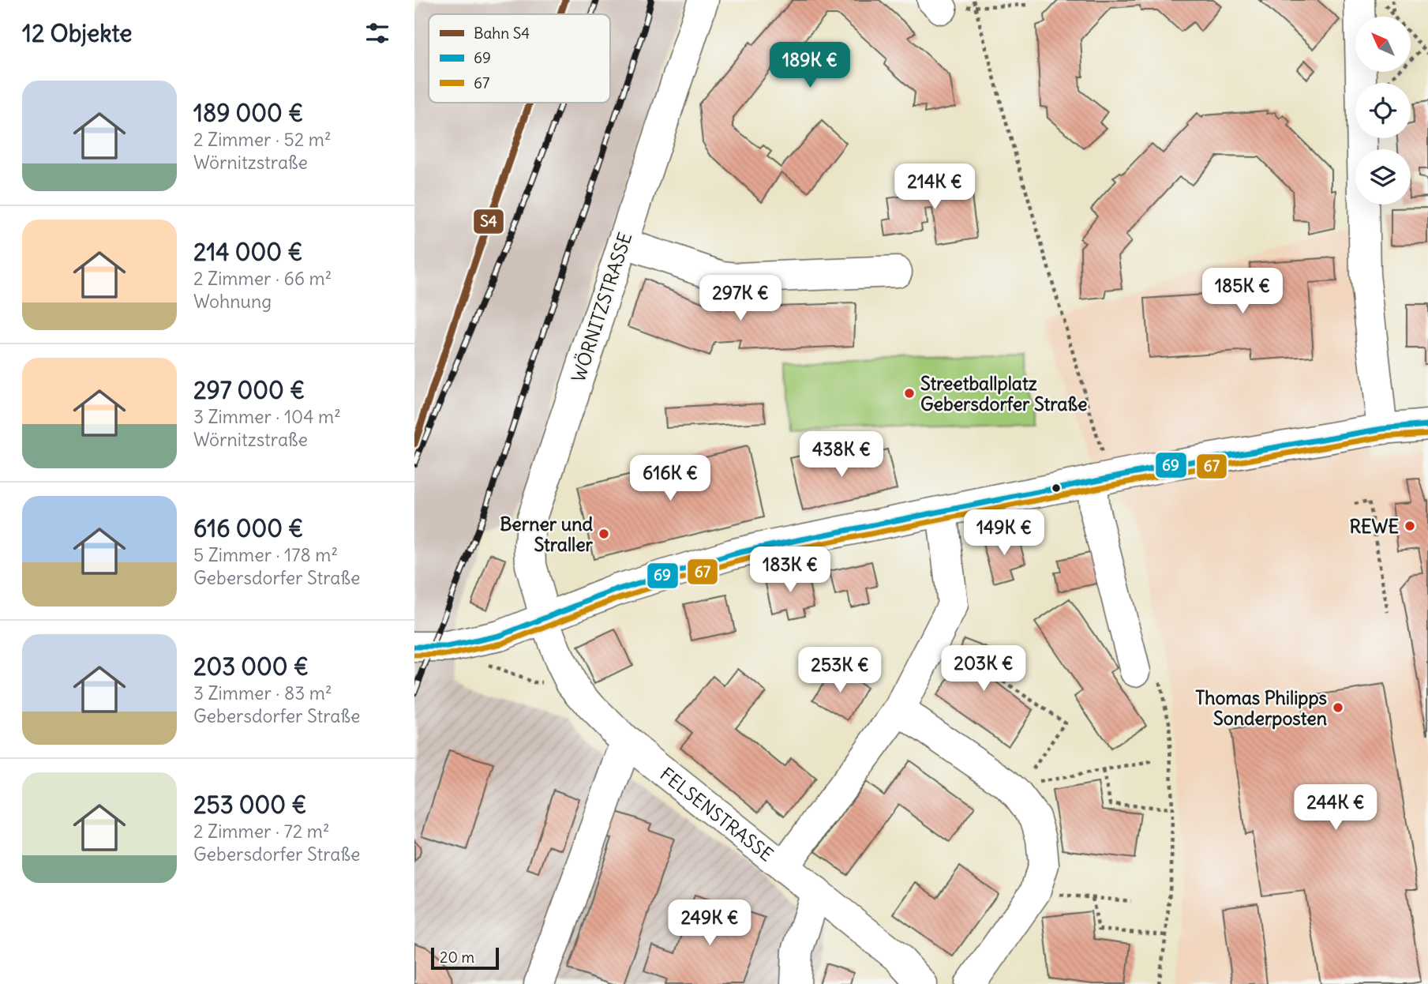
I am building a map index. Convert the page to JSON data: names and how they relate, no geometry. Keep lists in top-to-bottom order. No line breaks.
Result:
{"streets":{"street":["WÖRNITZSTRASSE","FELSENSTRASSE"]},"crossings":[["WÖRNITZSTRASSE","FELSENSTRASSE"]],"places":["Streetballplatz Gebersdorfer Straße","REWE","Berner und Straller","Thomas Philipps Sonderposten"],"lines":["rail line S4","transit line 69","transit line 67"],"legend":["Bahn S4","69","67"],"scale_bar":"20 m","north":"top left","page":{"heading":"12 Objekte","price":["189K €","214K €","185K €","297K €","438K €","616K €","149K €","183K €","203K €","253K €","244K €","249K €"],"list":[{"name":"189 000 €","note":"2 Zimmer · 52 m² · Wörnitzstraße"},{"name":"214 000 €","note":"2 Zimmer · 66 m² · Wohnung"},{"name":"297 000 €","note":"3 Zimmer · 104 m² · Wörnitzstraße"},{"name":"616 000 €","note":"5 Zimmer · 178 m² · Gebersdorfer Straße"},{"name":"203 000 €","note":"3 Zimmer · 83 m² · Gebersdorfer Straße"},{"name":"253 000 €","note":"2 Zimmer · 72 m² · Gebersdorfer Straße"}],"scale":"20 m"}}
